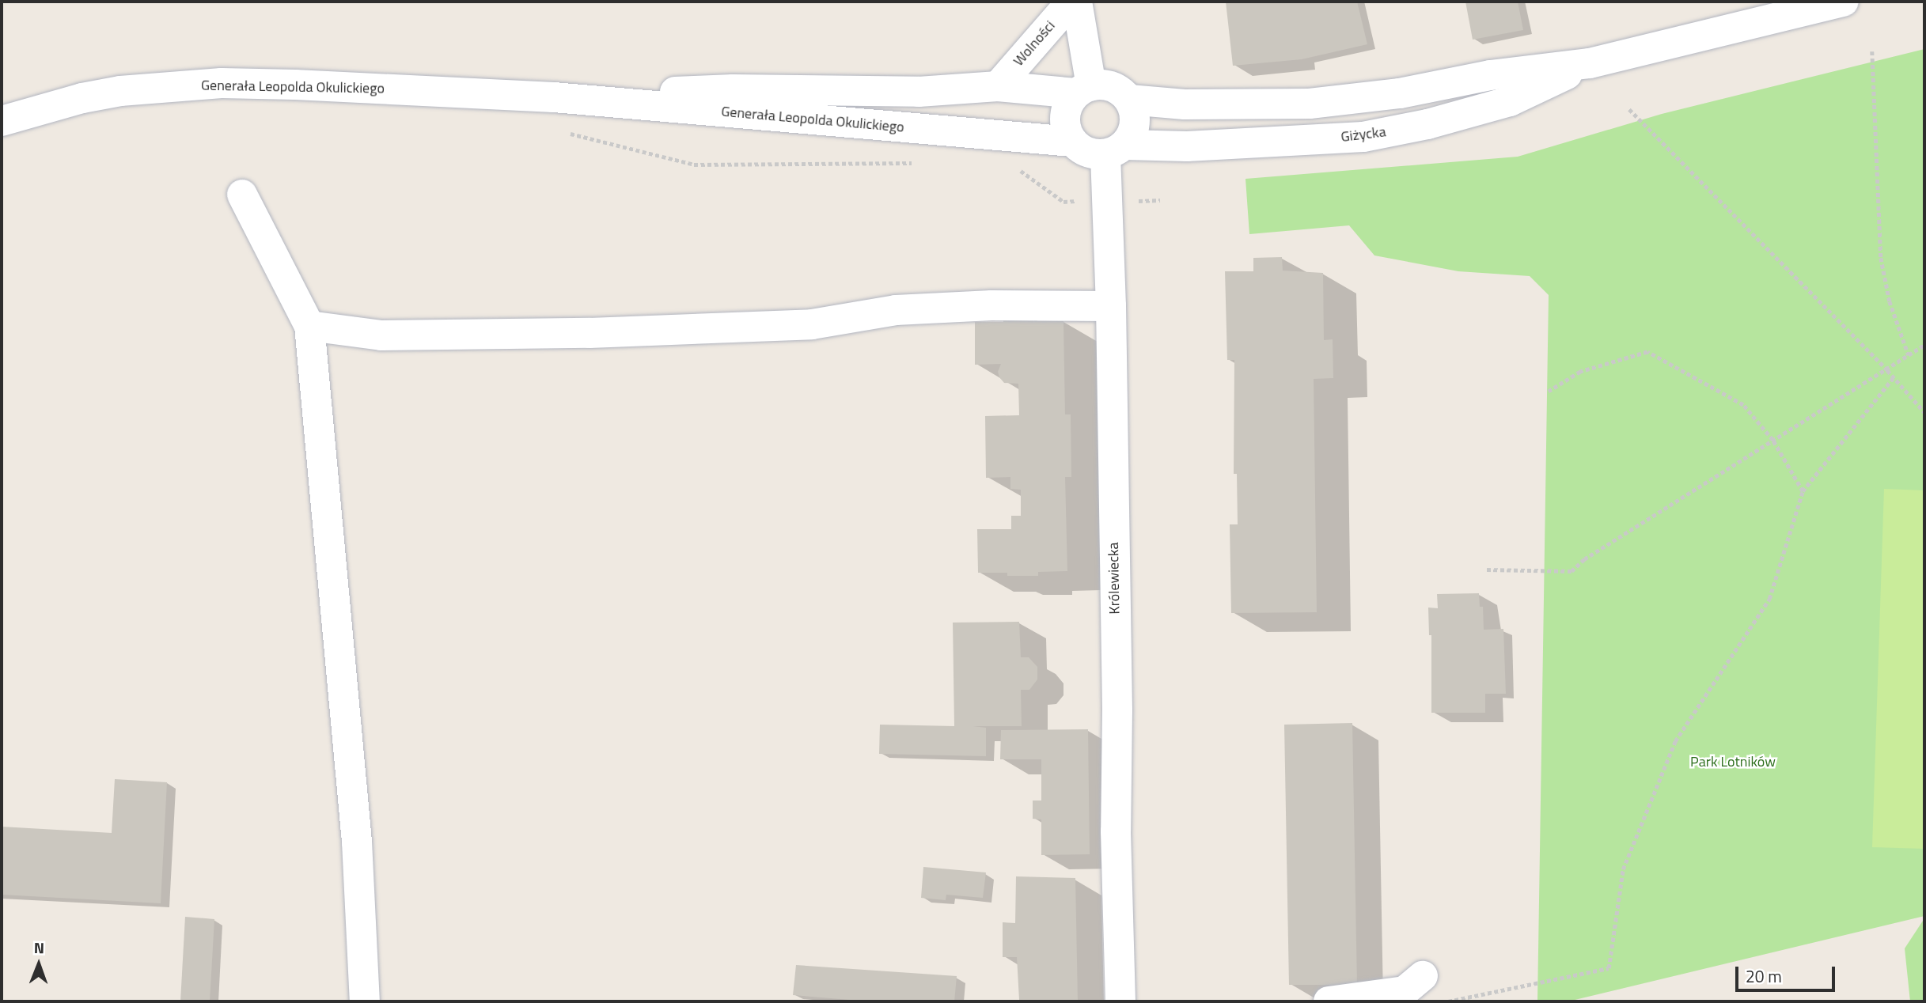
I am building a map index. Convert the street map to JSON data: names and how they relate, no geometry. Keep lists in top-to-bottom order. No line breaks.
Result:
{"streets":{"street":["Wolności","Generała Leopolda Okulickiego","Giżycka","Królewiecka"]},"crossings":[["Wolności","Generała Leopolda Okulickiego"],["Generała Leopolda Okulickiego","Giżycka"],["Generała Leopolda Okulickiego","Królewiecka"],["Giżycka","Królewiecka"]],"parks":["Park Lotników"],"scale_bar":"20 m","north":"top"}
